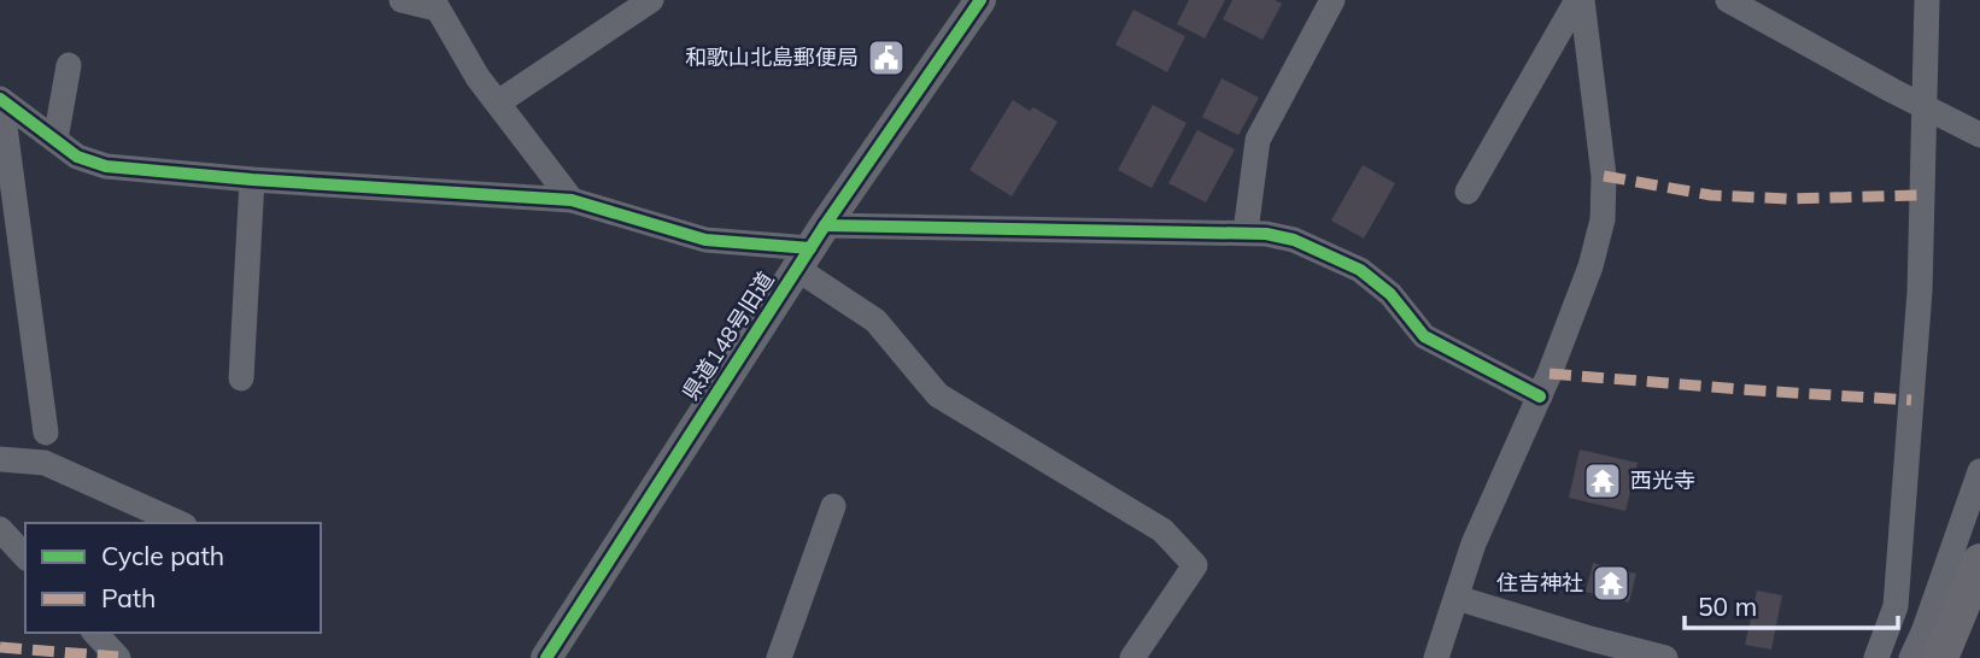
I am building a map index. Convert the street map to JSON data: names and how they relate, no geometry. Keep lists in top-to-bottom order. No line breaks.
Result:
{"streets":{"street":["県道148号旧道"]},"places":{"public building":["和歌山北島郵便局"],"temple":["西光寺","住吉神社"]},"legend":["Cycle path","Path"],"scale_bar":"50 m"}
